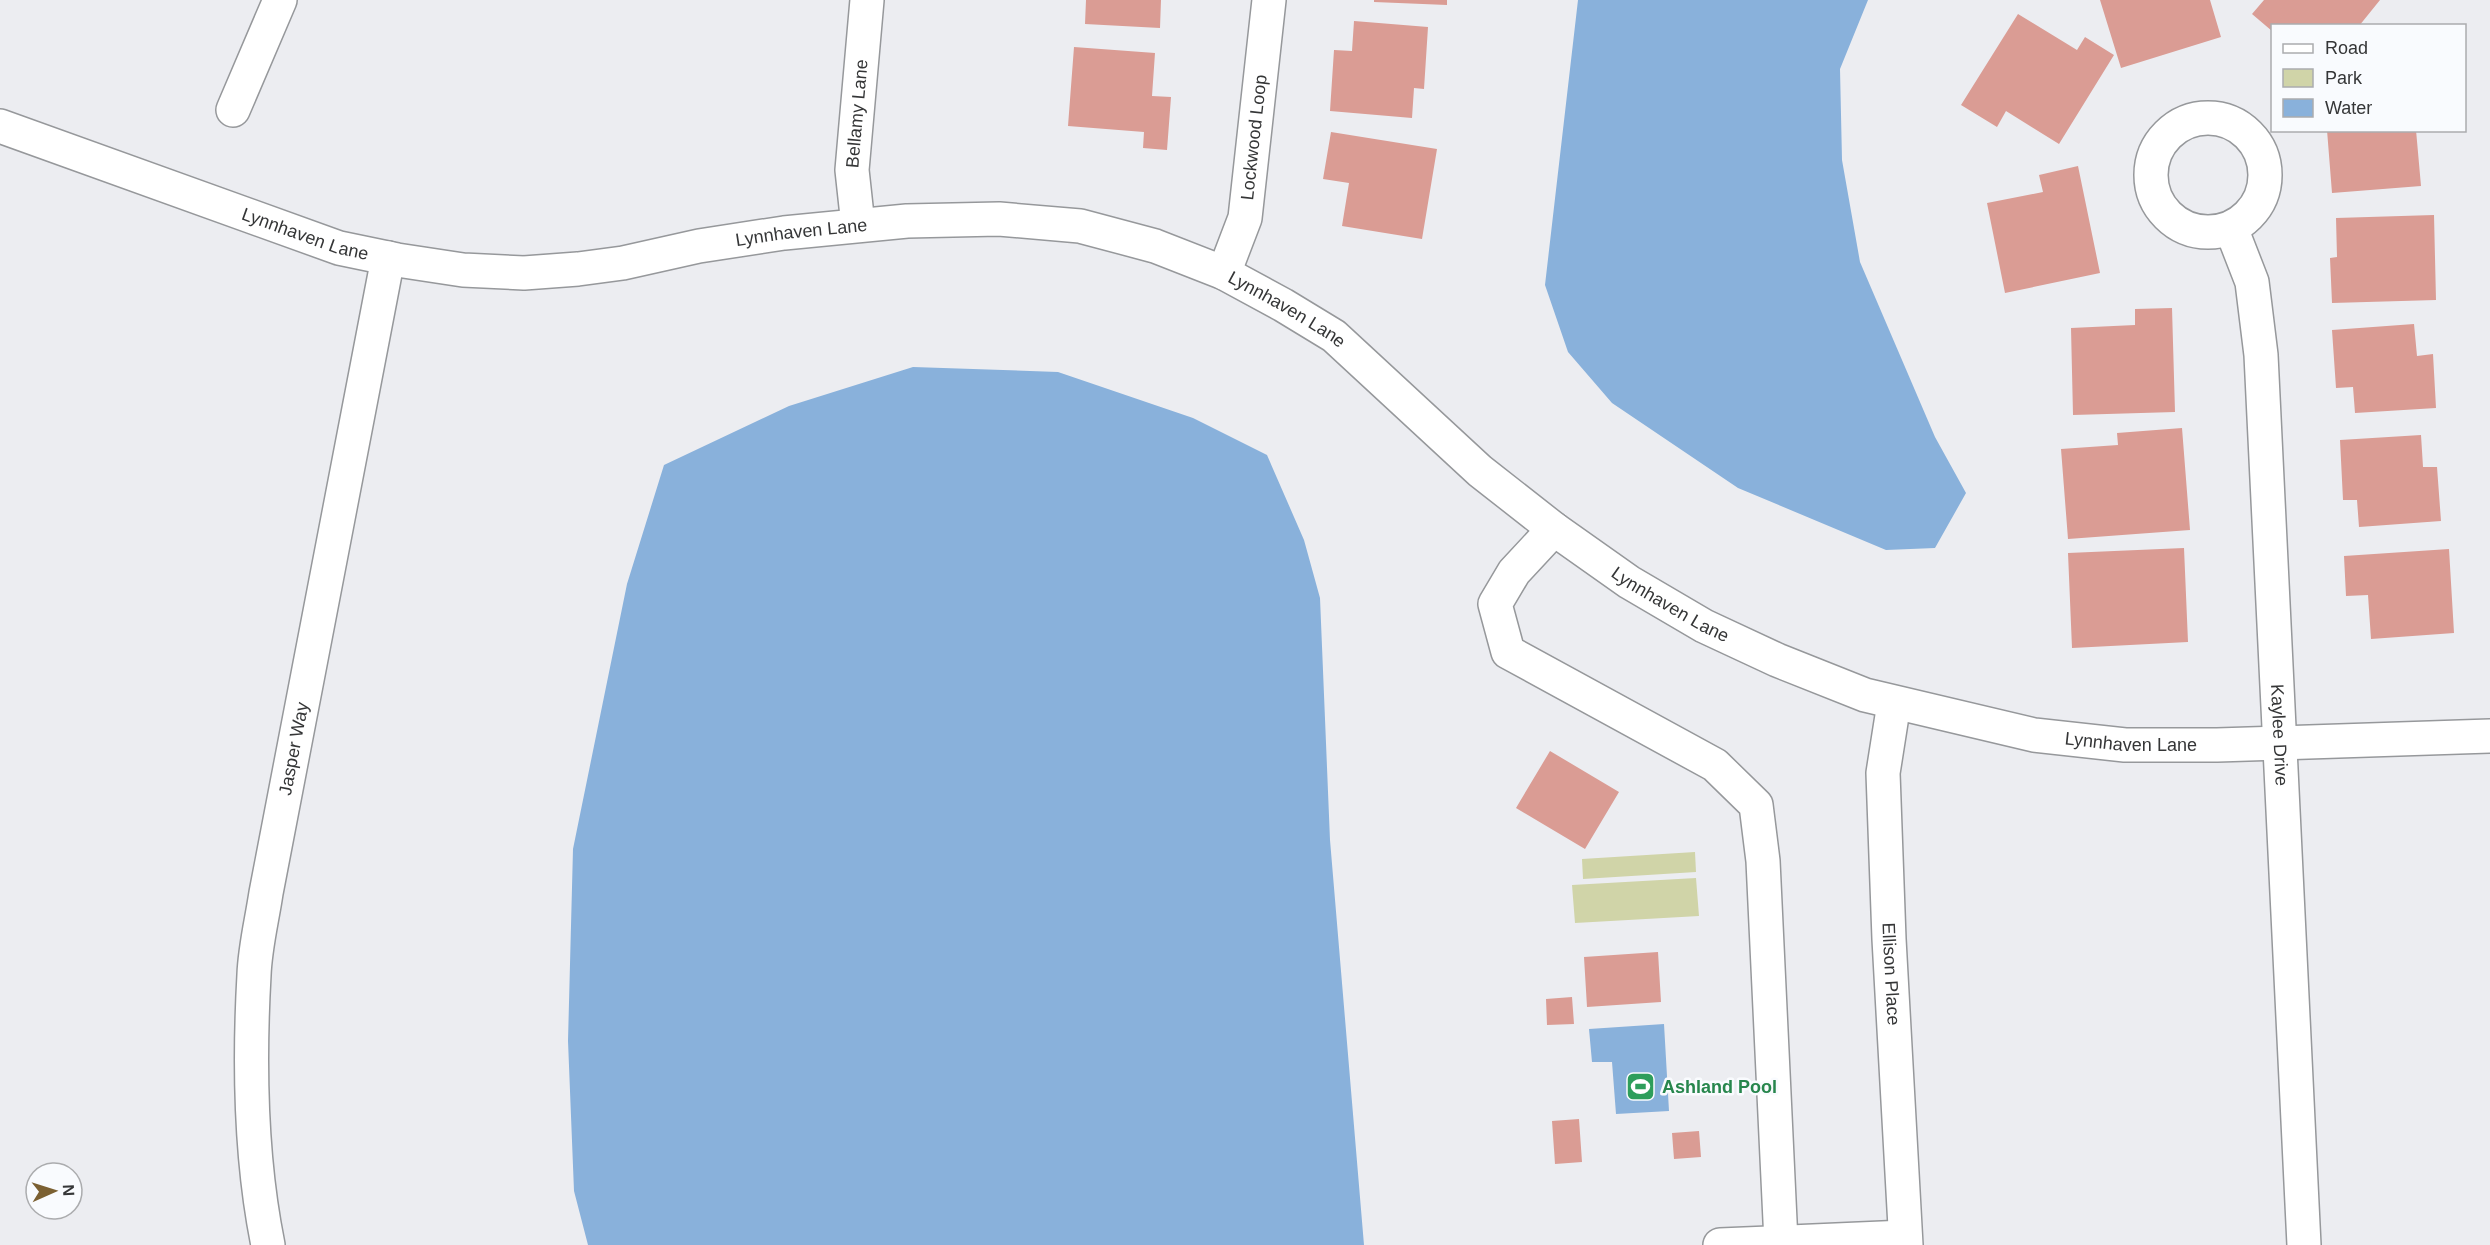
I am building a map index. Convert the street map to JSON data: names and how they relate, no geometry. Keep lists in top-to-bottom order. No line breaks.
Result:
{"streets":{"street":["Bellamy Lane","Lockwood Loop","Lynnhaven Lane","Kaylee Drive","Jasper Way","Ellison Place"]},"crossings":[["Bellamy Lane","Lynnhaven Lane"],["Lockwood Loop","Lynnhaven Lane"],["Lynnhaven Lane","Kaylee Drive"],["Lynnhaven Lane","Jasper Way"],["Lynnhaven Lane","Ellison Place"]],"places":{"sports":["Ashland Pool"]},"legend":["Road","Park","Water"],"north":"right"}
